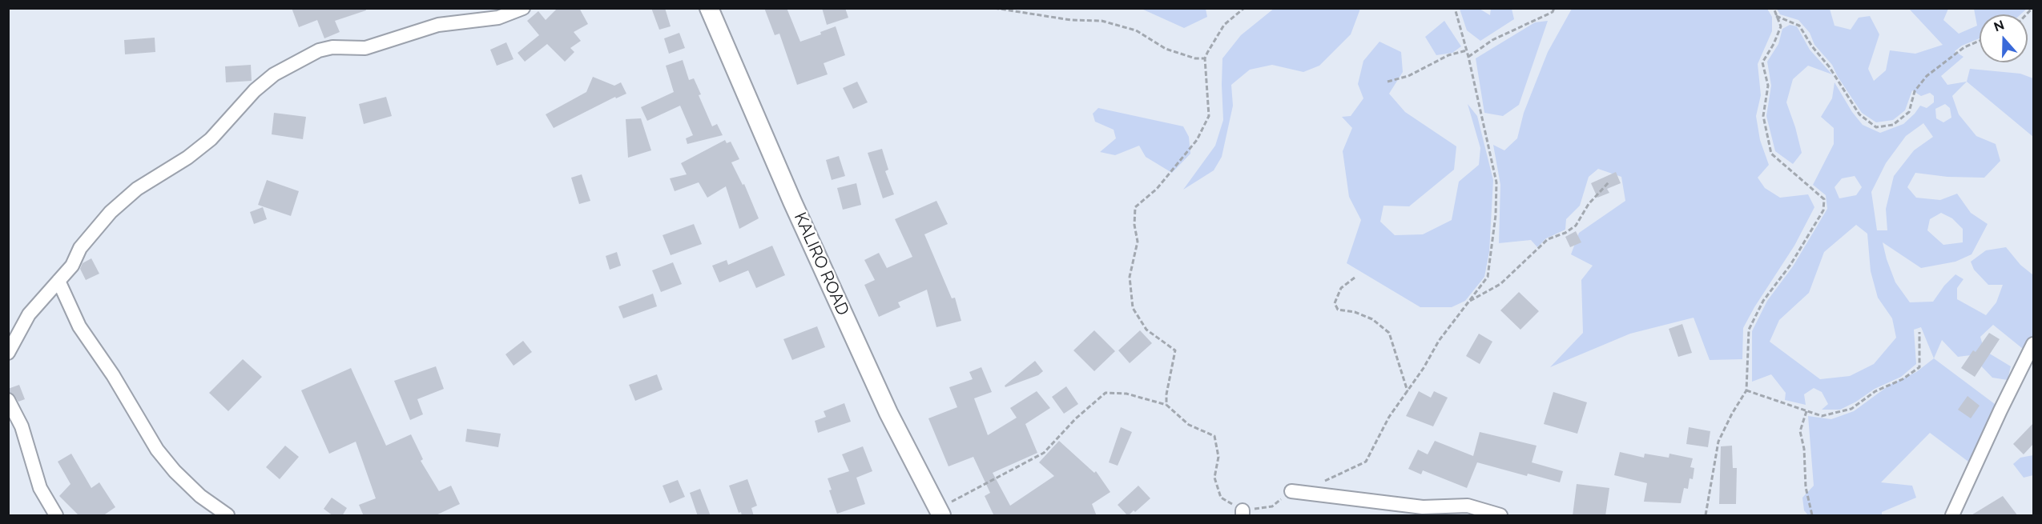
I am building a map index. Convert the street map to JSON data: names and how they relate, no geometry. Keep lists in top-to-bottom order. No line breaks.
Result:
{"streets":{"main road":["KALIRO ROAD"]},"north":"top"}
